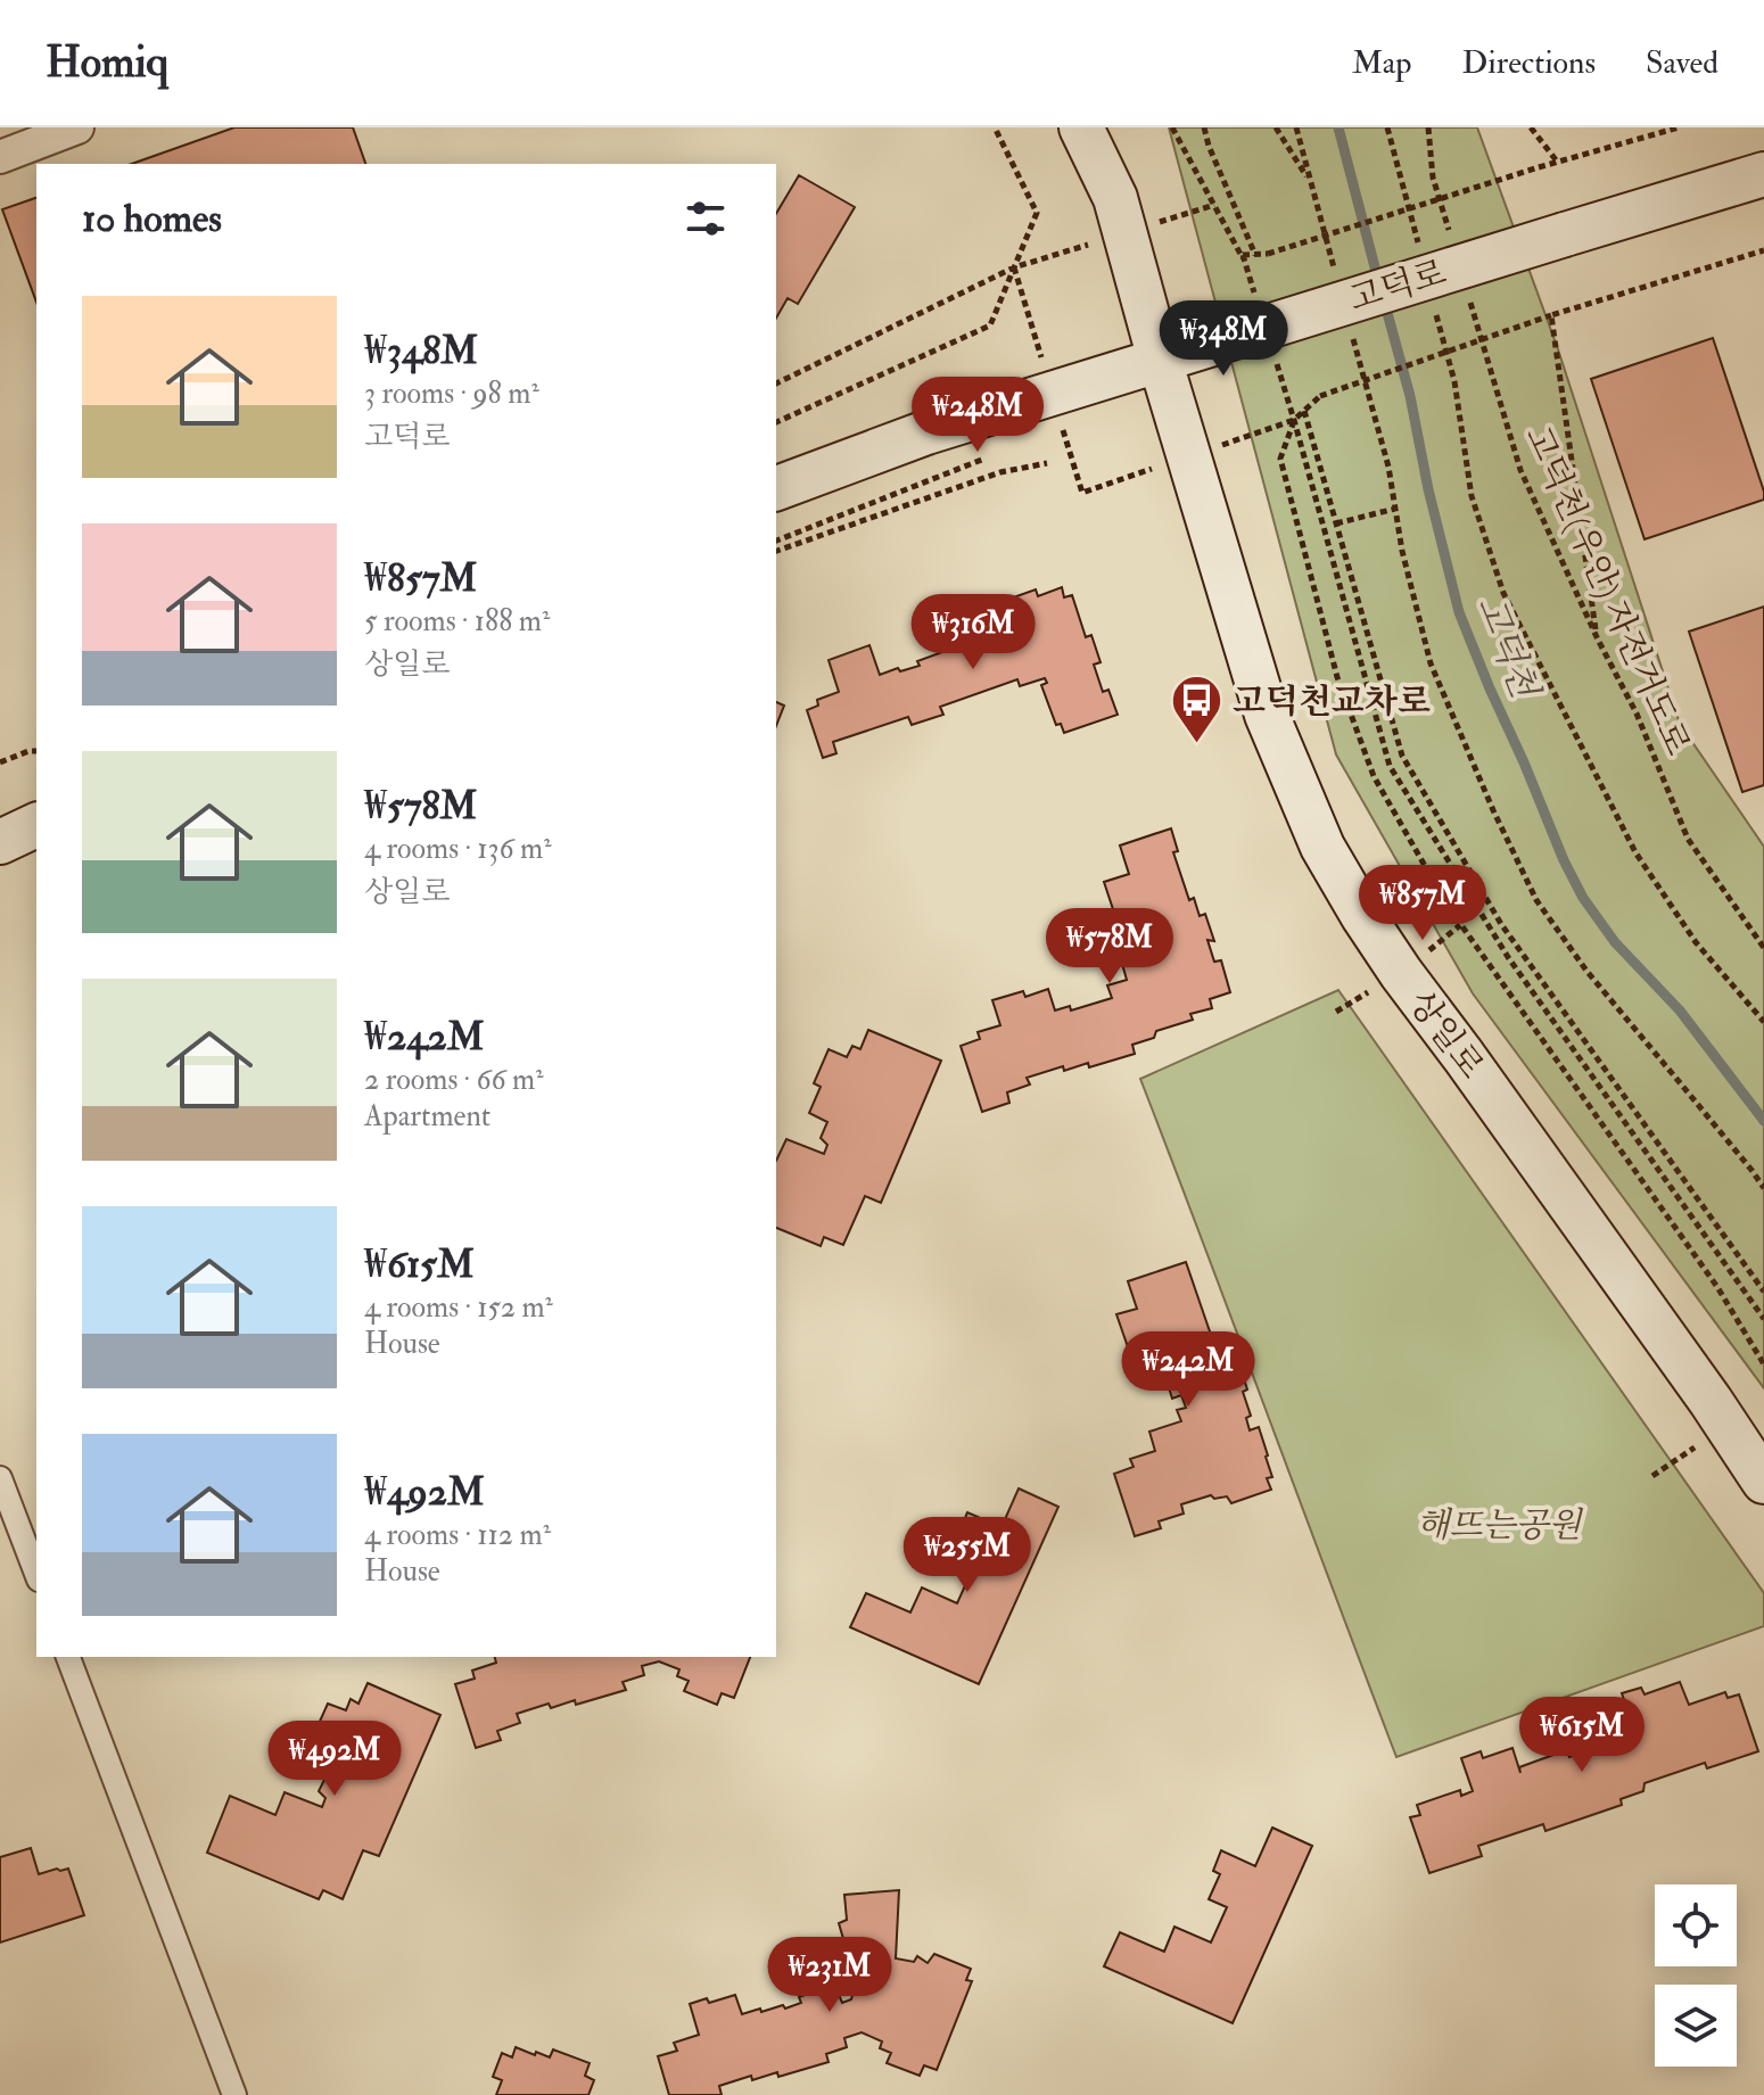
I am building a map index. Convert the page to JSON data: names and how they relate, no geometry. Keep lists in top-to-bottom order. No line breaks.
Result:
{"streets":{"main road":["고덕로","상일로"],"path":["고덕천(우안) 자전거도로"]},"crossings":[["고덕로","상일로"]],"water":["고덕천"],"parks":["해뜨는공원"],"places":{"bus stop":["고덕천교차로"]},"page":{"header":"Homiq","nav":["Map","Directions","Saved"],"heading":"10 homes","list":[{"name":"₩348M","note":"3 rooms · 98 m² · 고덕로"},{"name":"₩857M","note":"5 rooms · 188 m² · 상일로"},{"name":"₩578M","note":"4 rooms · 136 m² · 상일로"},{"name":"₩242M","note":"2 rooms · 66 m² · Apartment"},{"name":"₩615M","note":"4 rooms · 152 m² · House"},{"name":"₩492M","note":"4 rooms · 112 m² · House"}],"price":["₩348M","₩248M","₩316M","₩857M","₩578M","₩242M","₩255M","₩615M","₩492M","₩231M"]}}
